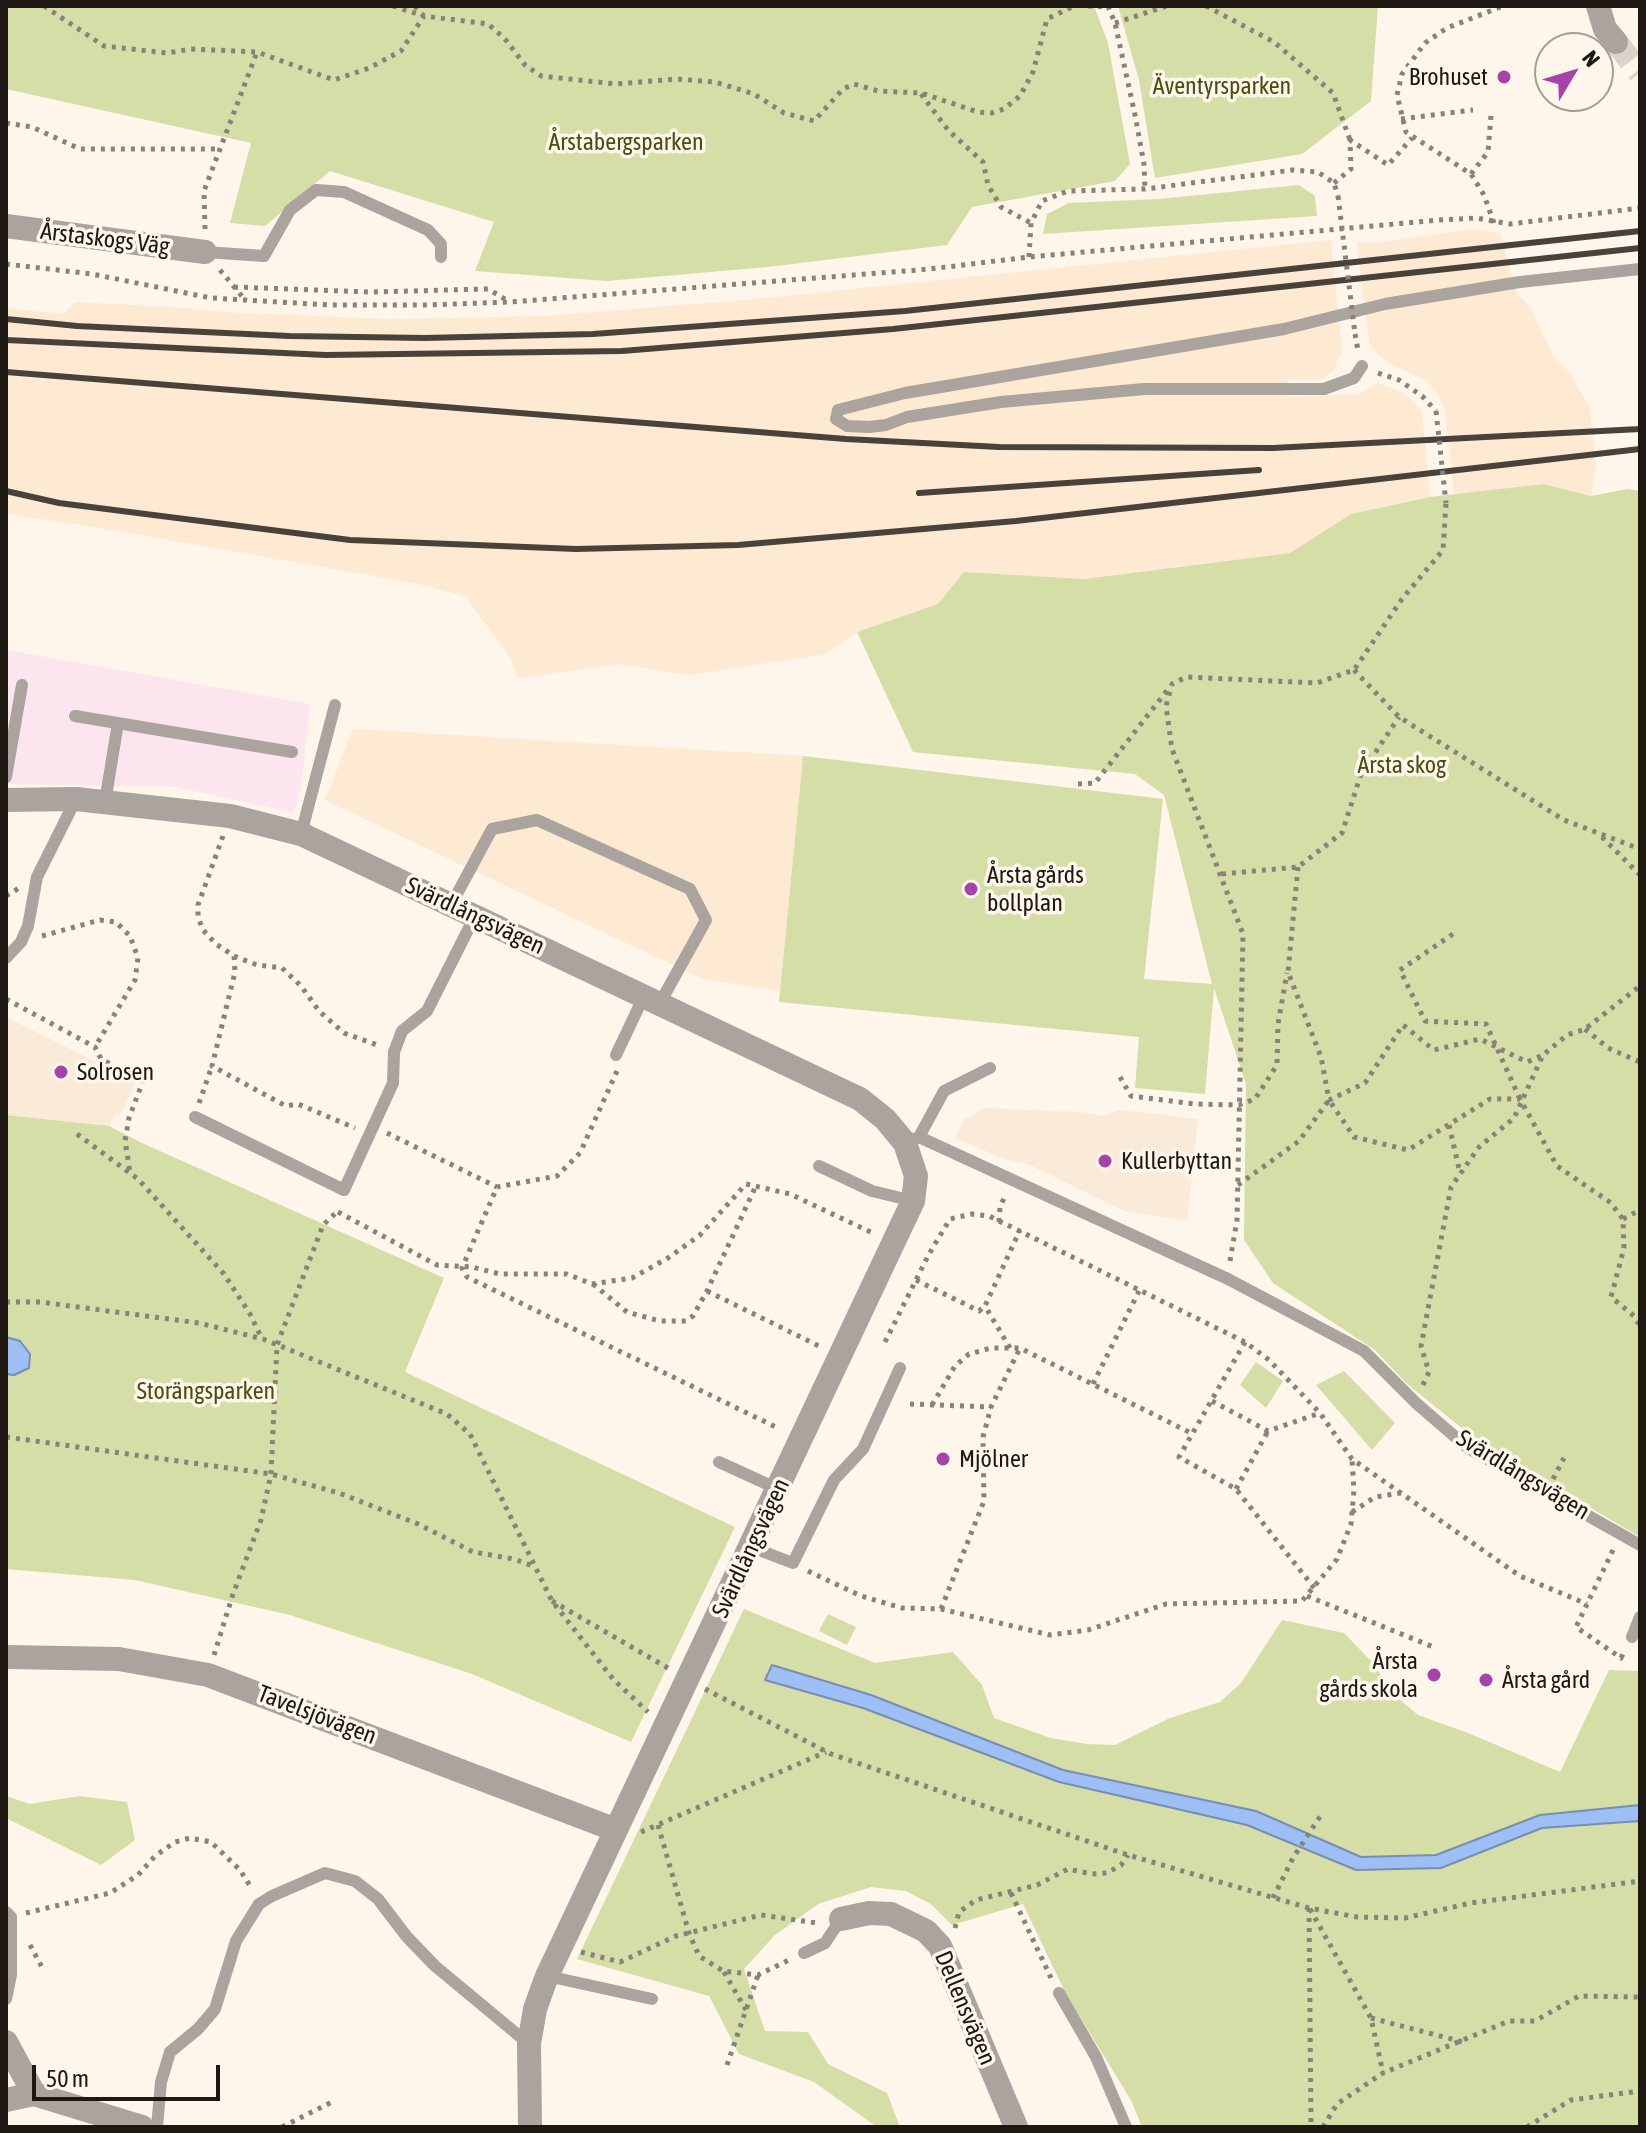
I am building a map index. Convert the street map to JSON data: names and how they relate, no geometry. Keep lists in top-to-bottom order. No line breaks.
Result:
{"streets":{"street":["Årstaskogs Väg","Svärdlångsvägen","Tavelsjövägen","Dellensvägen"]},"crossings":[["Svärdlångsvägen","Tavelsjövägen"]],"parks":["Äventyrsparken","Årstabergsparken","Årsta skog","Storängsparken"],"places":["Brohuset","Årsta gårds bollplan","Solrosen","Kullerbyttan","Mjölner","Årsta gårds skola","Årsta gård"],"scale_bar":"50 m","north":"top right"}
